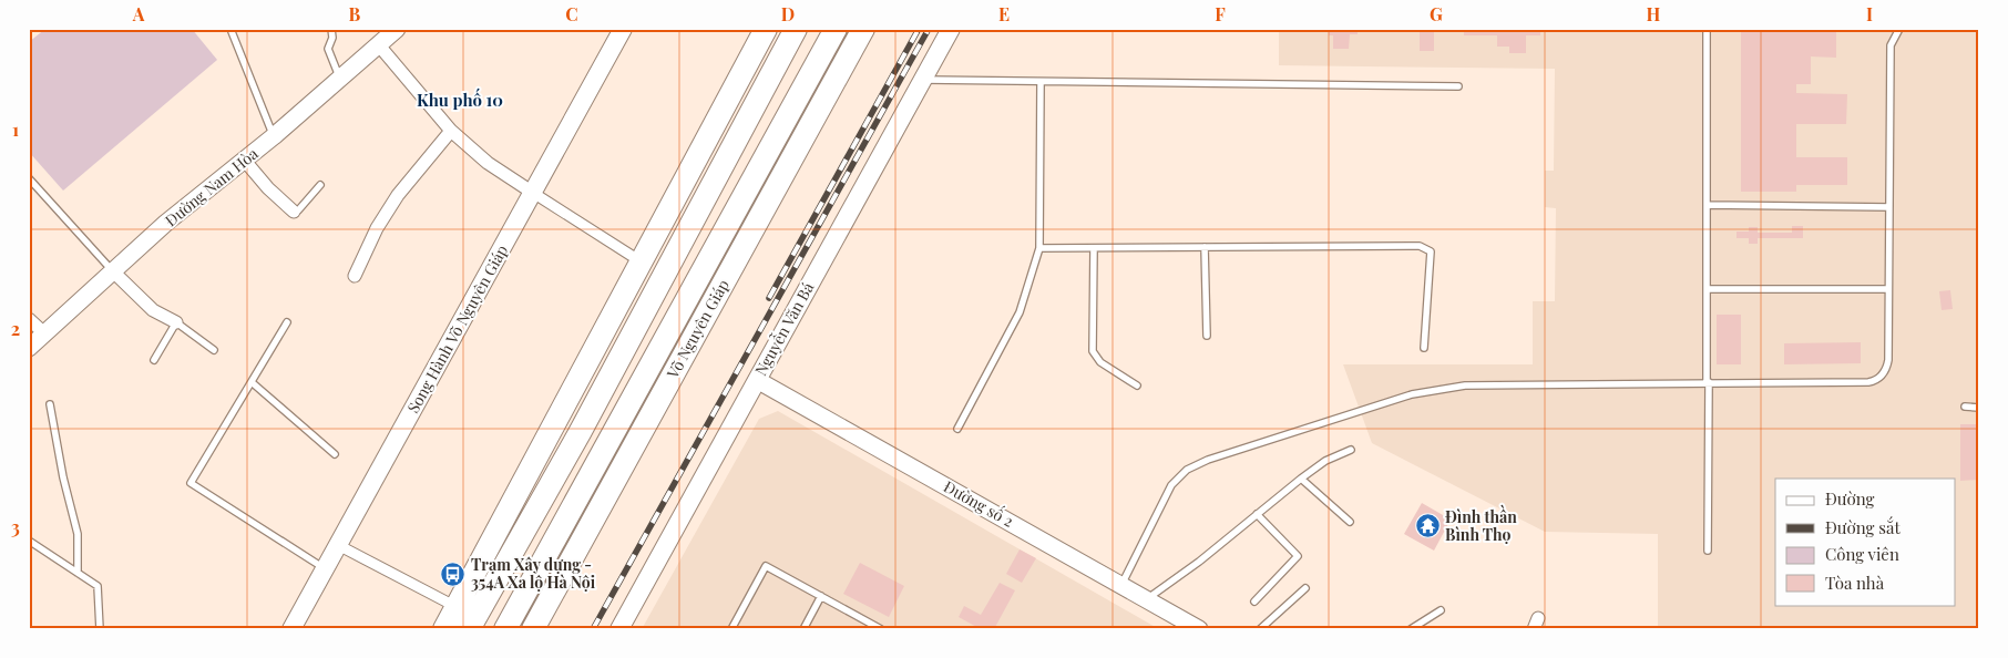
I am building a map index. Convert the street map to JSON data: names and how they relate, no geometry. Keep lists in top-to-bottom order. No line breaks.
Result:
{"streets":{"highway":["Võ Nguyên Giáp"],"main road":["Song Hành Võ Nguyên Giáp","Nguyễn Văn Bá"],"street":["Đường Nam Hòa","Đường số 2"]},"crossings":[["Nguyễn Văn Bá","Đường số 2"]],"districts":["Khu phố 10"],"places":{"temple":["Đình thần Bình Thọ"],"bus stop":["Trạm Xây dựng - 354A Xa lộ Hà Nội"]},"legend":["Đường","Đường sắt","Công viên","Tòa nhà"],"grid":{"columns":["A","B","C","D","E","F","G","H","I"],"rows":["1","2","3"]}}
